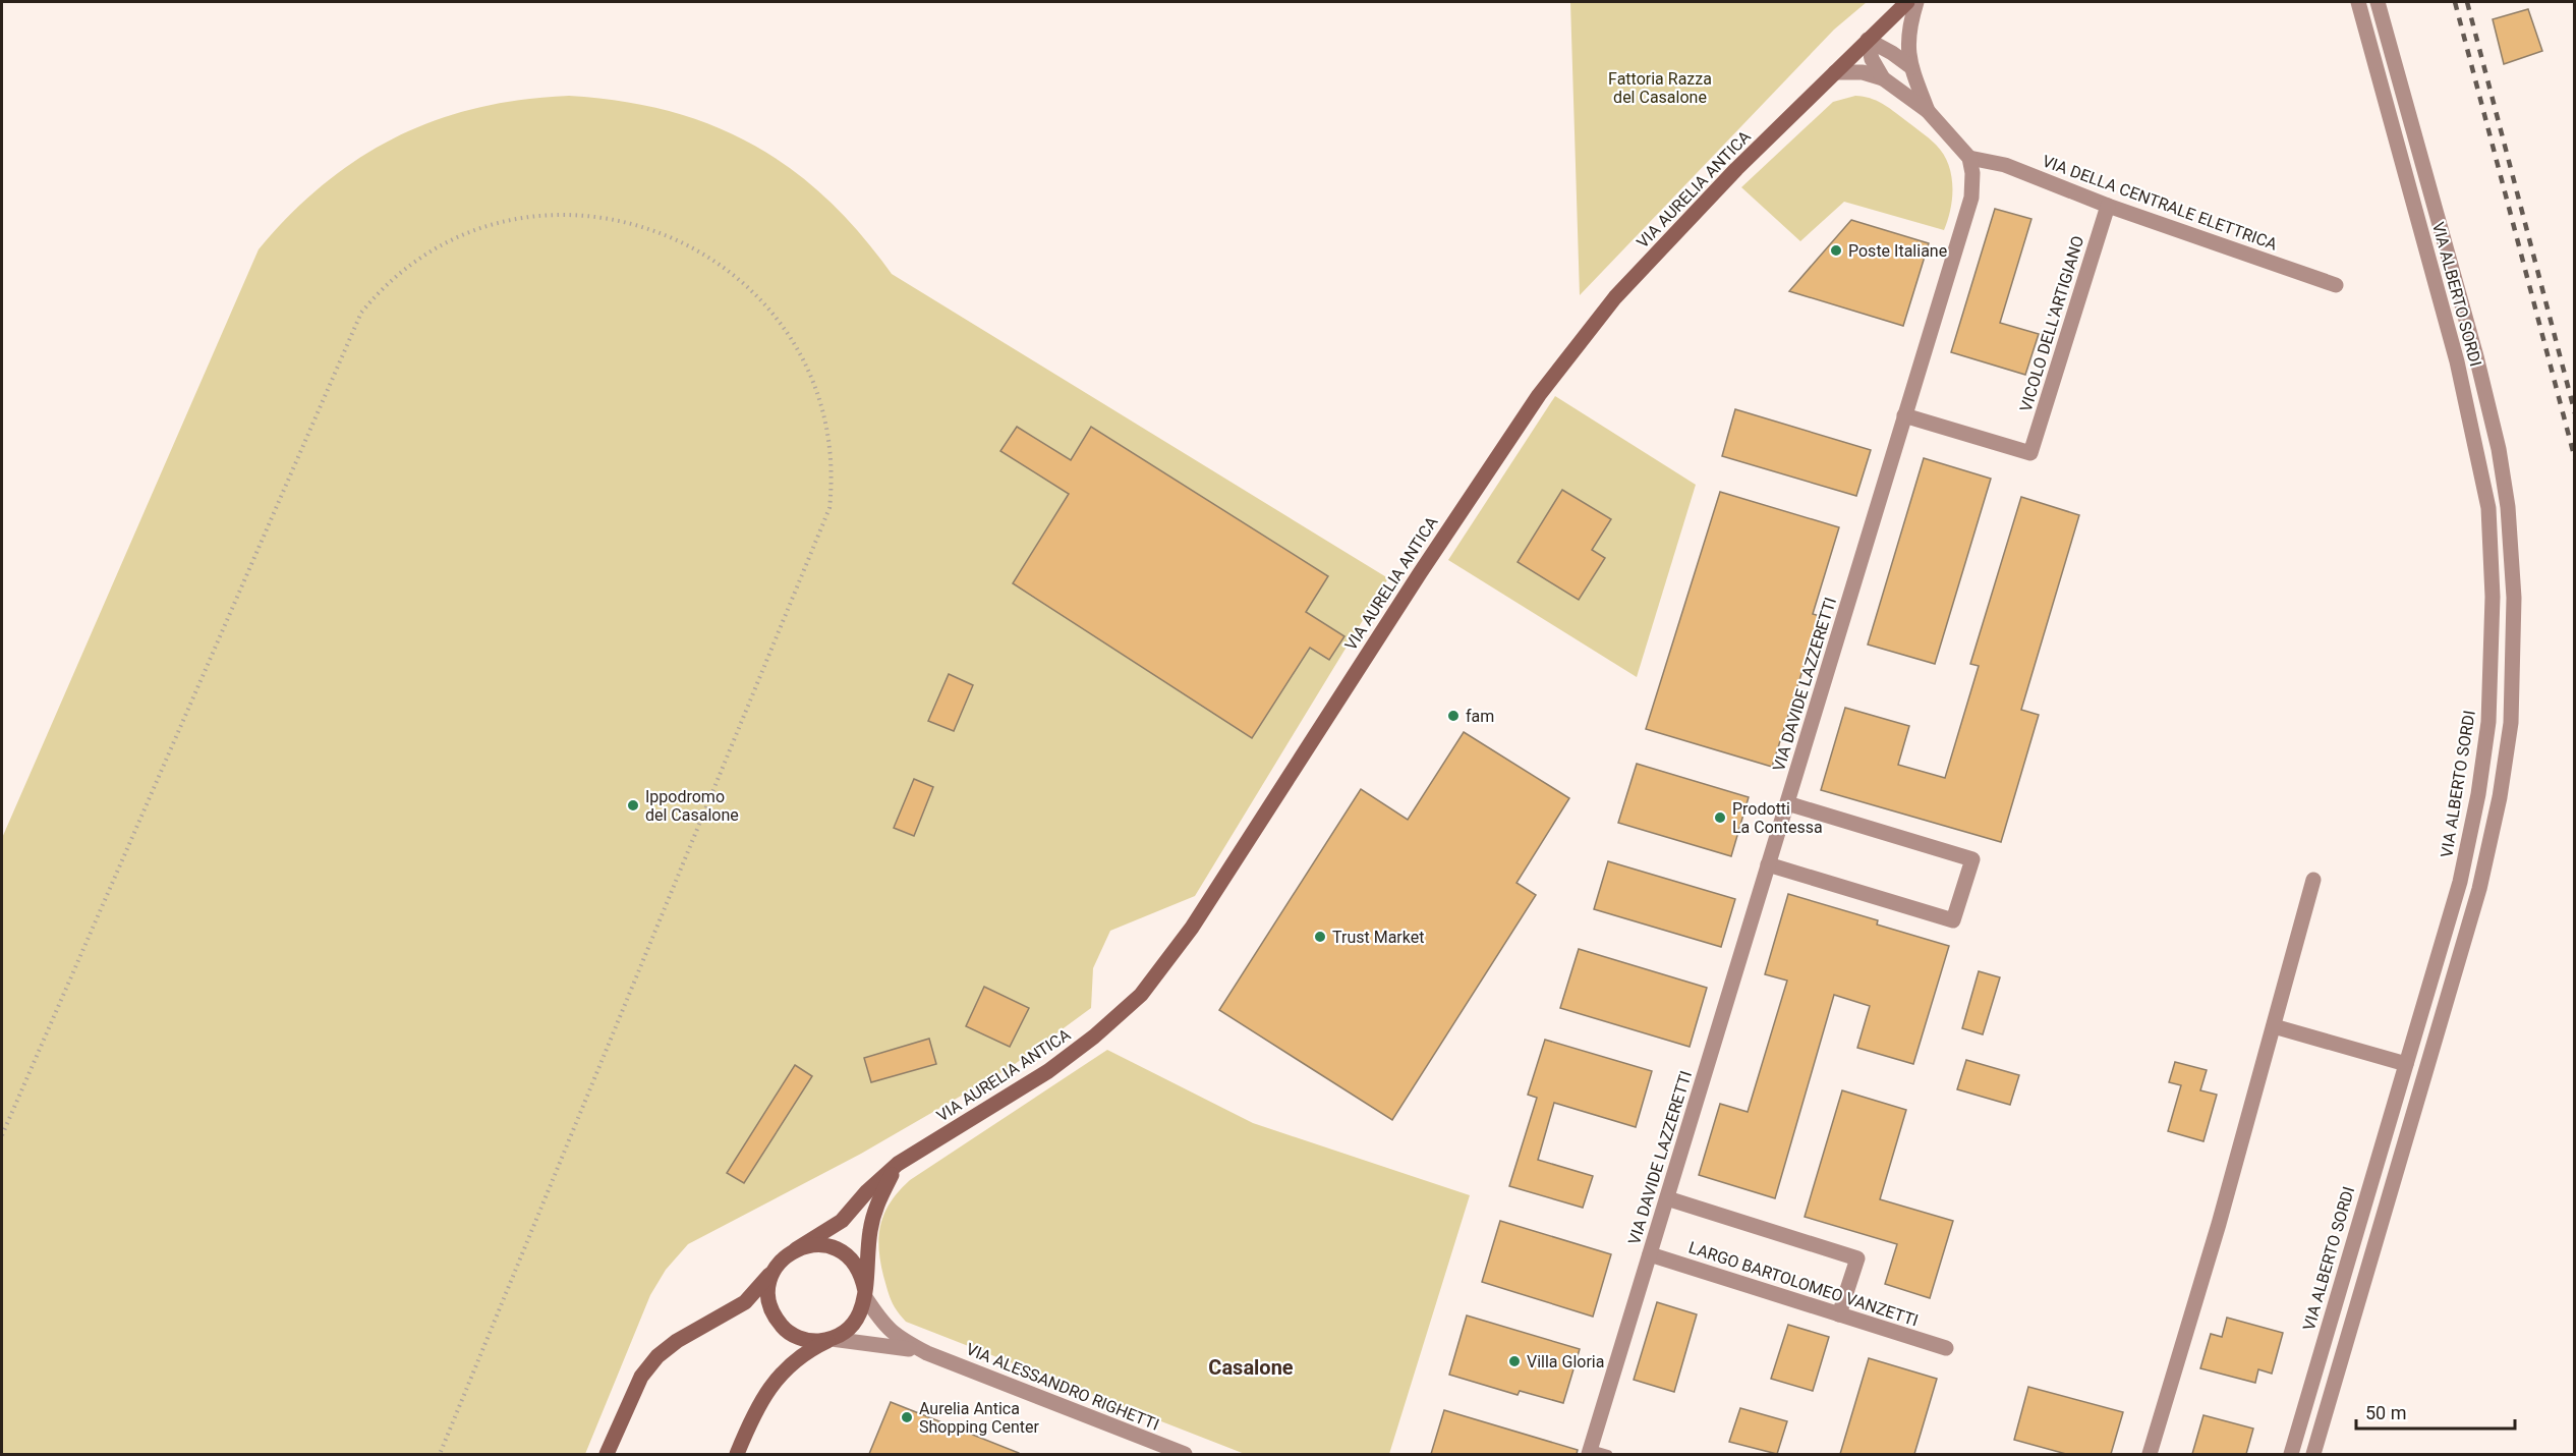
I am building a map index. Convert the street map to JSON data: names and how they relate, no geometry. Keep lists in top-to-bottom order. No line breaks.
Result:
{"streets":{"street":["VIA AURELIA ANTICA","VIA DELLA CENTRALE ELETTRICA","VIA ALBERTO SORDI","VICOLO DELL'ARTIGIANO","VIA DAVIDE LAZZERETTI","LARGO BARTOLOMEO VANZETTI","VIA ALESSANDRO RIGHETTI"]},"crossings":[["VIA DELLA CENTRALE ELETTRICA","VICOLO DELL'ARTIGIANO"],["VIA DELLA CENTRALE ELETTRICA","VIA DAVIDE LAZZERETTI"],["VICOLO DELL'ARTIGIANO","VIA DAVIDE LAZZERETTI"],["VIA DAVIDE LAZZERETTI","LARGO BARTOLOMEO VANZETTI"]],"districts":["Casalone"],"parks":["Fattoria Razza del Casalone"],"places":["Poste Italiane","fam","Ippodromo del Casalone","Prodotti La Contessa","Trust Market","Villa Gloria","Aurelia Antica Shopping Center"],"scale_bar":"50 m"}
